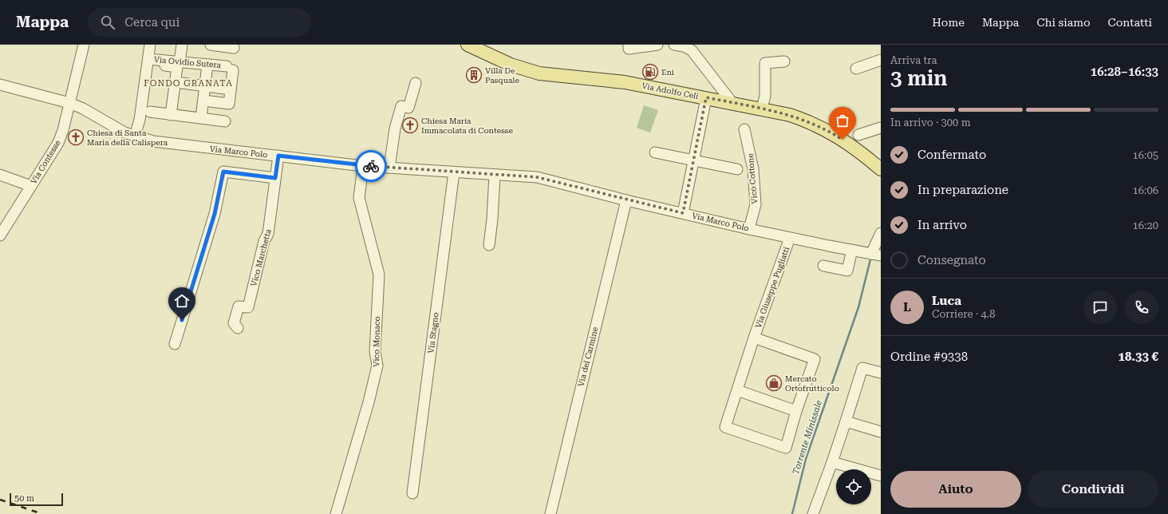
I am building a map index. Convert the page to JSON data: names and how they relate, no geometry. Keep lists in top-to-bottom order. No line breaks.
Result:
{"streets":{"main road":["Via Adolfo Celi"],"street":["Via Ovidio Sutera","Via Marco Polo","Via Contesse","Vico Cottone","Vico Marchetta","Via Giuseppe Pugliatti","Via Stagno","Vico Monaco","Via del Carmine"]},"crossings":[["Via Marco Polo","Via Contesse"],["Via Marco Polo","Vico Cottone"],["Via Marco Polo","Vico Marchetta"],["Via Marco Polo","Via Giuseppe Pugliatti"],["Via Marco Polo","Via Stagno"],["Via Marco Polo","Vico Monaco"],["Via Marco Polo","Via del Carmine"]],"districts":["FONDO GRANATA"],"water":["Torrente Minissale"],"places":{"fuel station":["Eni"],"building":["Villa De Pasquale"],"church":["Chiesa Maria Immacolata di Contesse","Chiesa di Santa Maria della Calispera"],"shop":["Mercato Ortofrutticolo"]},"scale_bar":"50 m","page":{"header":"Mappa","search":"Cerca qui","nav":["Home","Mappa","Chi siamo","Contatti"],"heading":["3 min","Arriva tra","16:28–16:33"],"panel":["Luca","Corriere · 4.8","Ordine #9338","18.33 €"],"bar":"In arrivo · 300 m","list":[["Confermato","16:05"],["In preparazione","16:06"],["In arrivo","16:20"],"Consegnato"],"round":"L","buttons":["Aiuto","Condividi"],"scale":"50 m"}}
